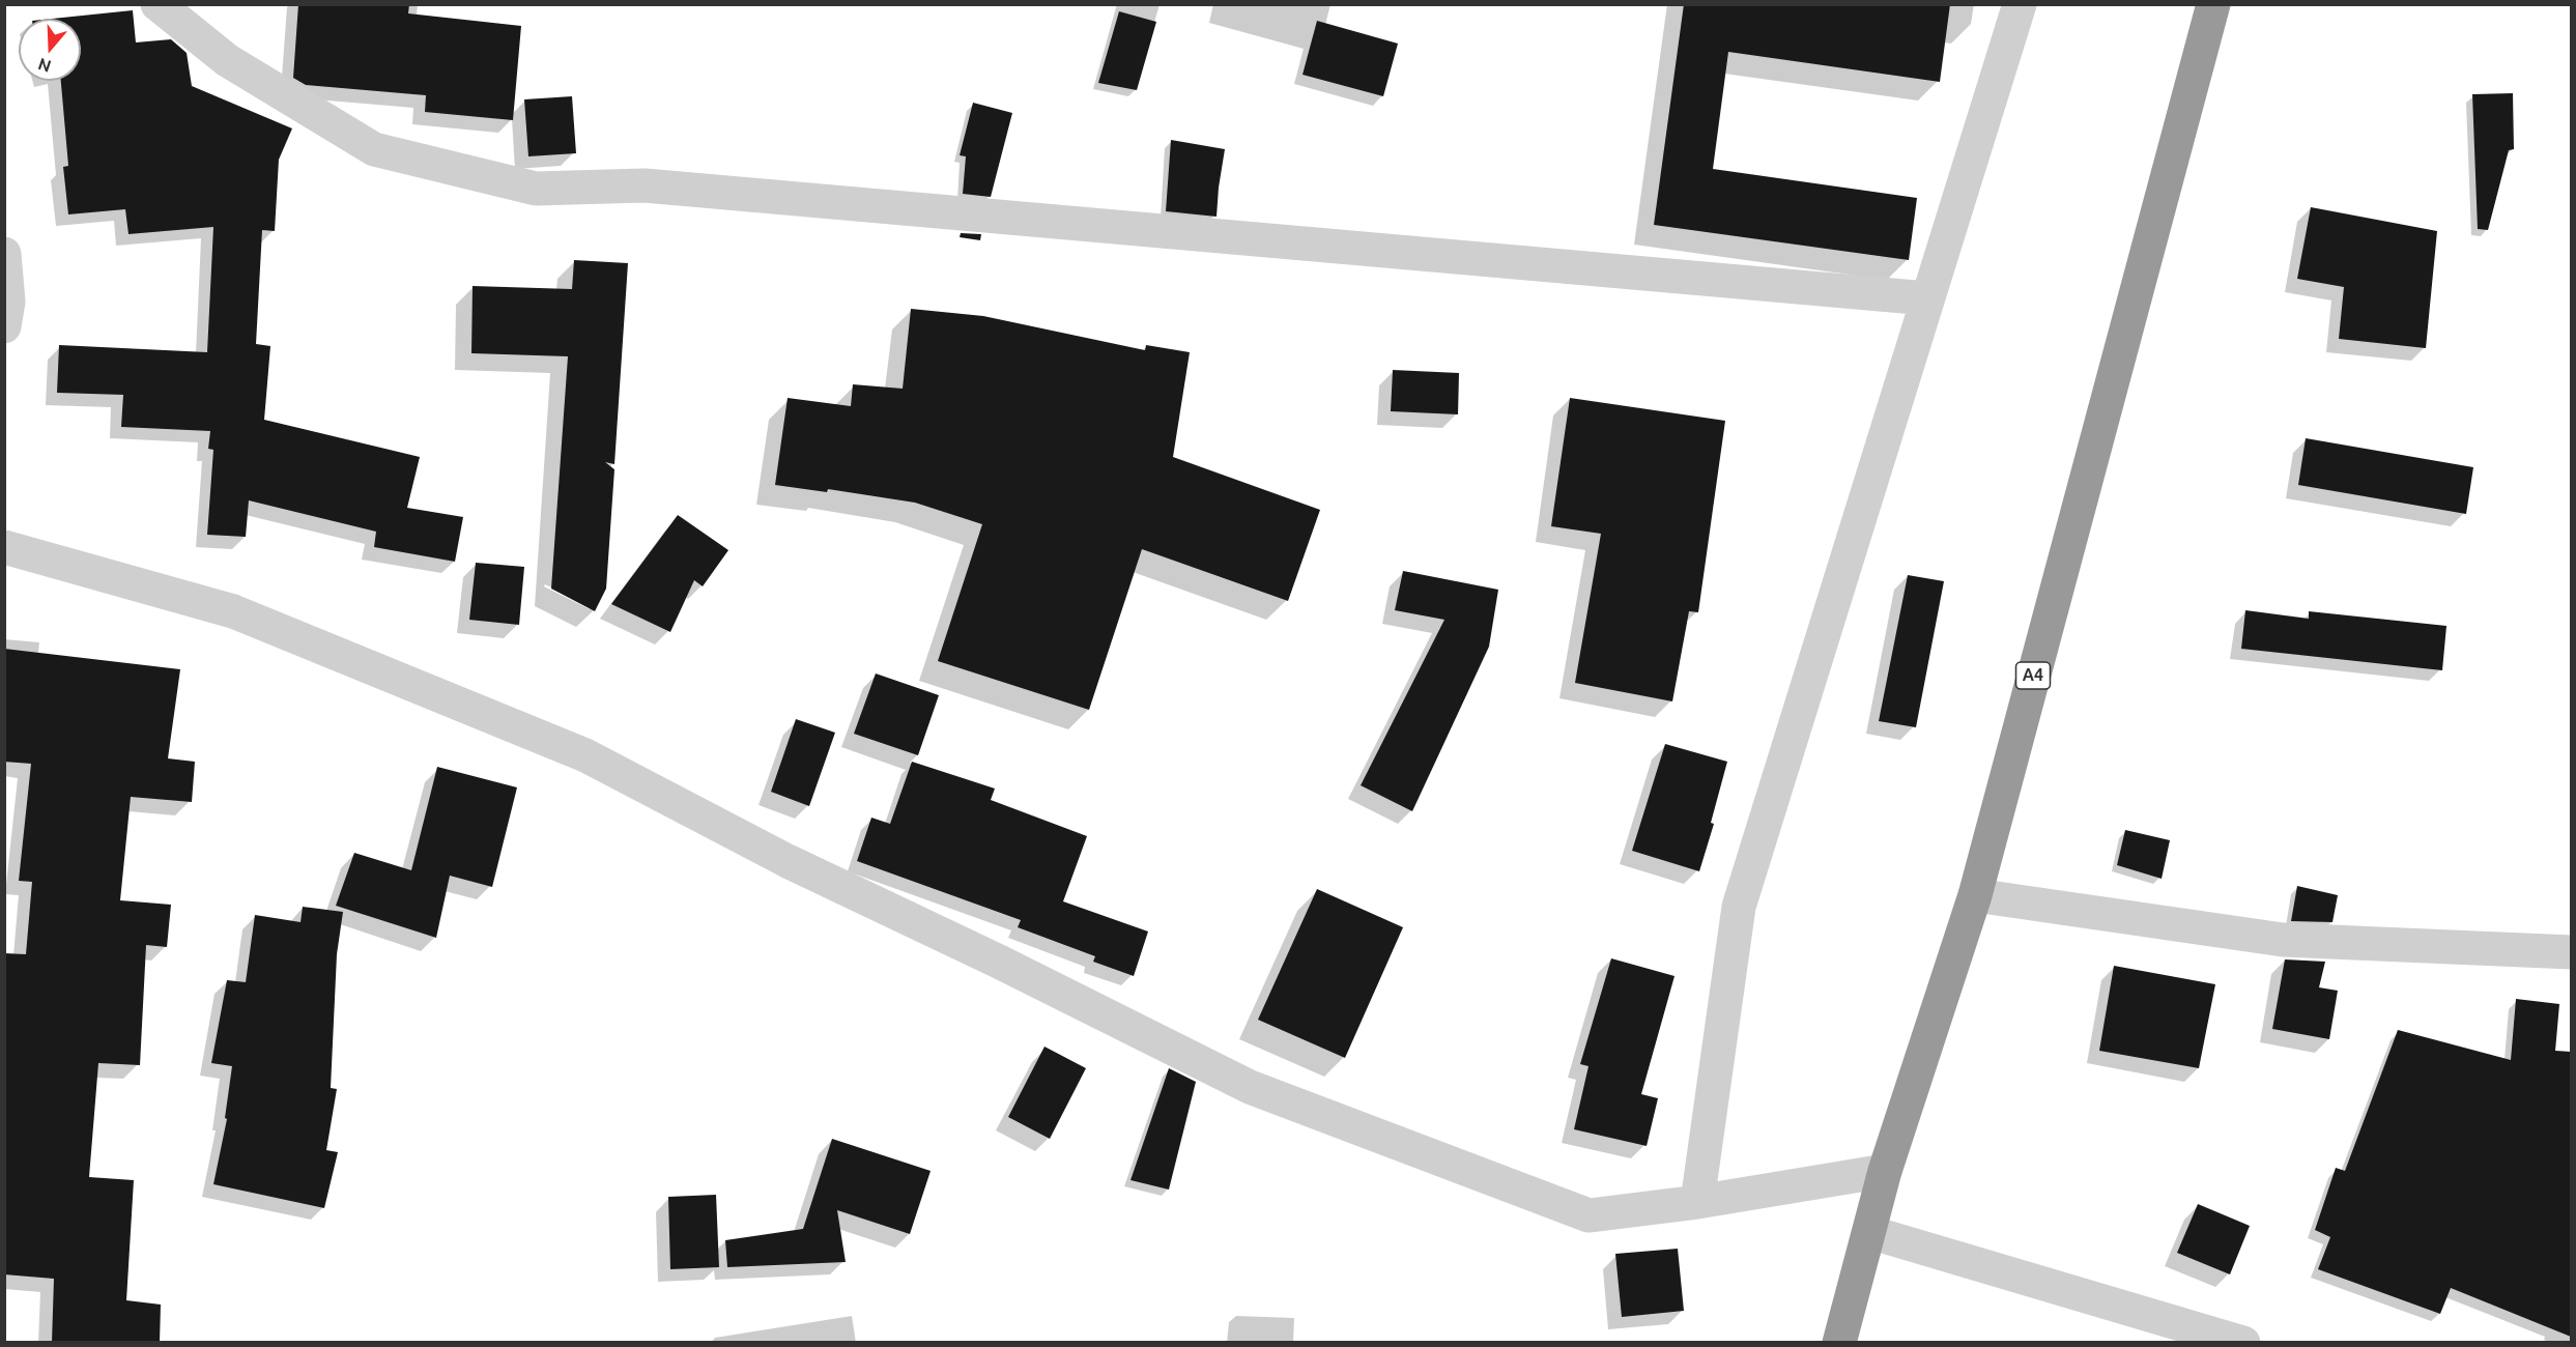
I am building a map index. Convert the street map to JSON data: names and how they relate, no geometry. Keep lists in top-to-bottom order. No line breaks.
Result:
{"streets":{"highway":["A4"]},"north":"bottom"}
